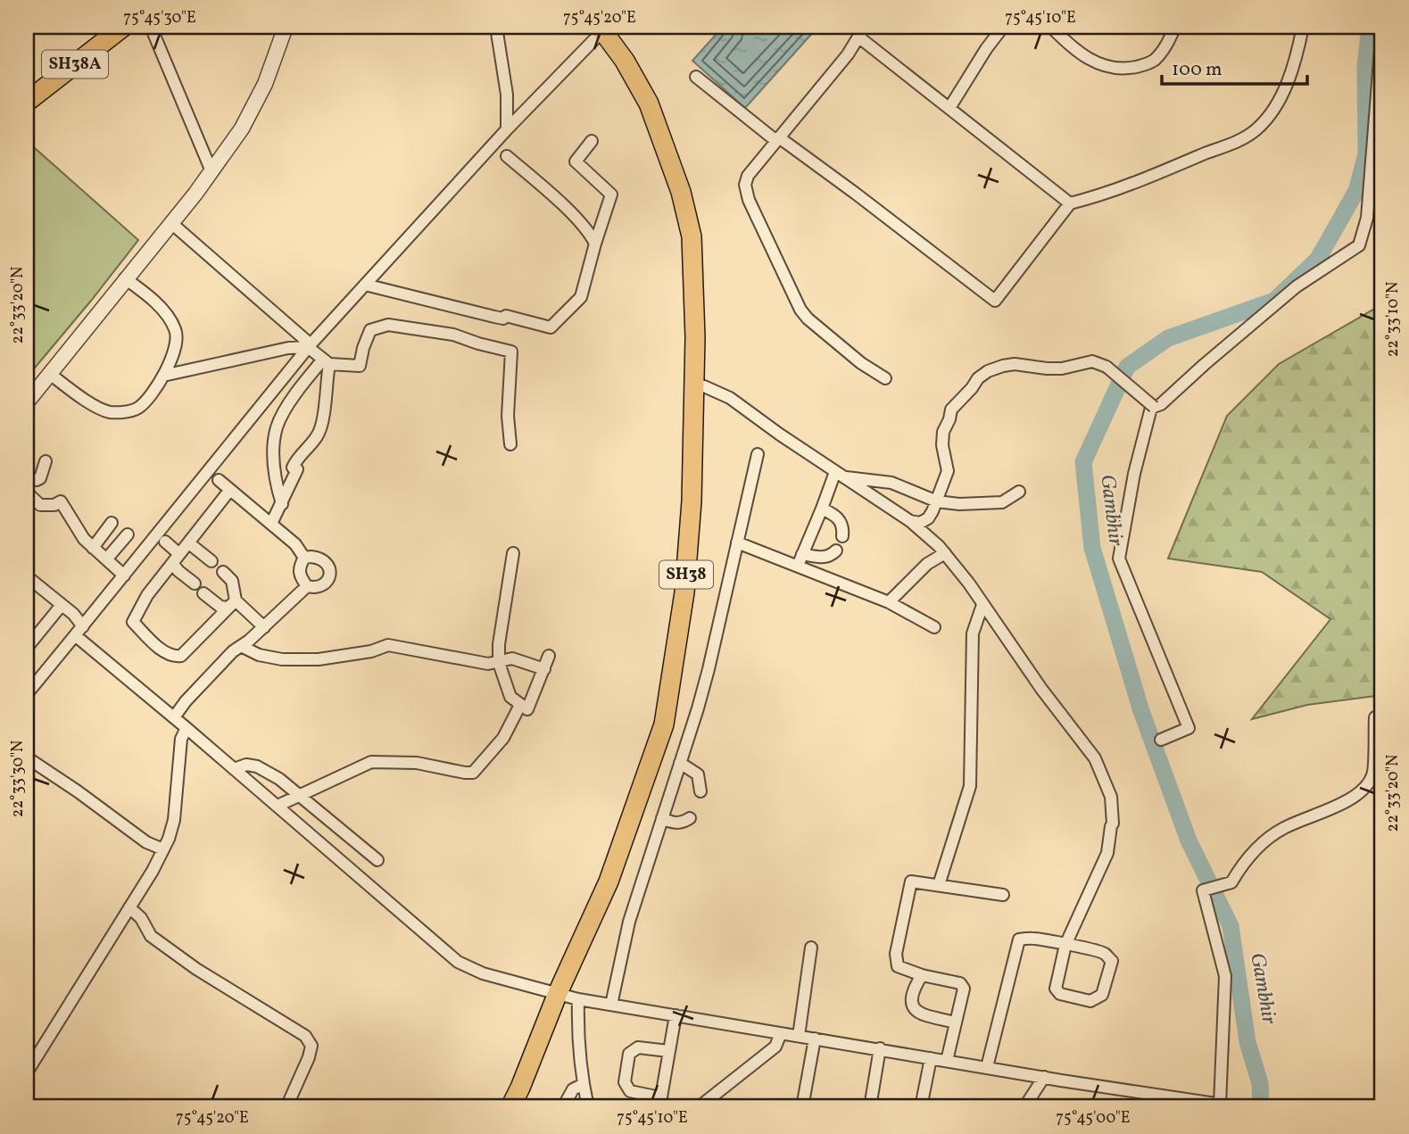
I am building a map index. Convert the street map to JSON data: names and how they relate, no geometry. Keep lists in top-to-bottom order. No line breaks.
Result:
{"streets":{"main road":["SH38A","SH38"]},"water":["Gambhir"],"scale_bar":"100 m","coordinates":["75°45'30\"E","75°45'20\"E","75°45'10\"E","22°33'20\"N","22°33'10\"N","22°33'30\"N","75°45'00\"E"]}
